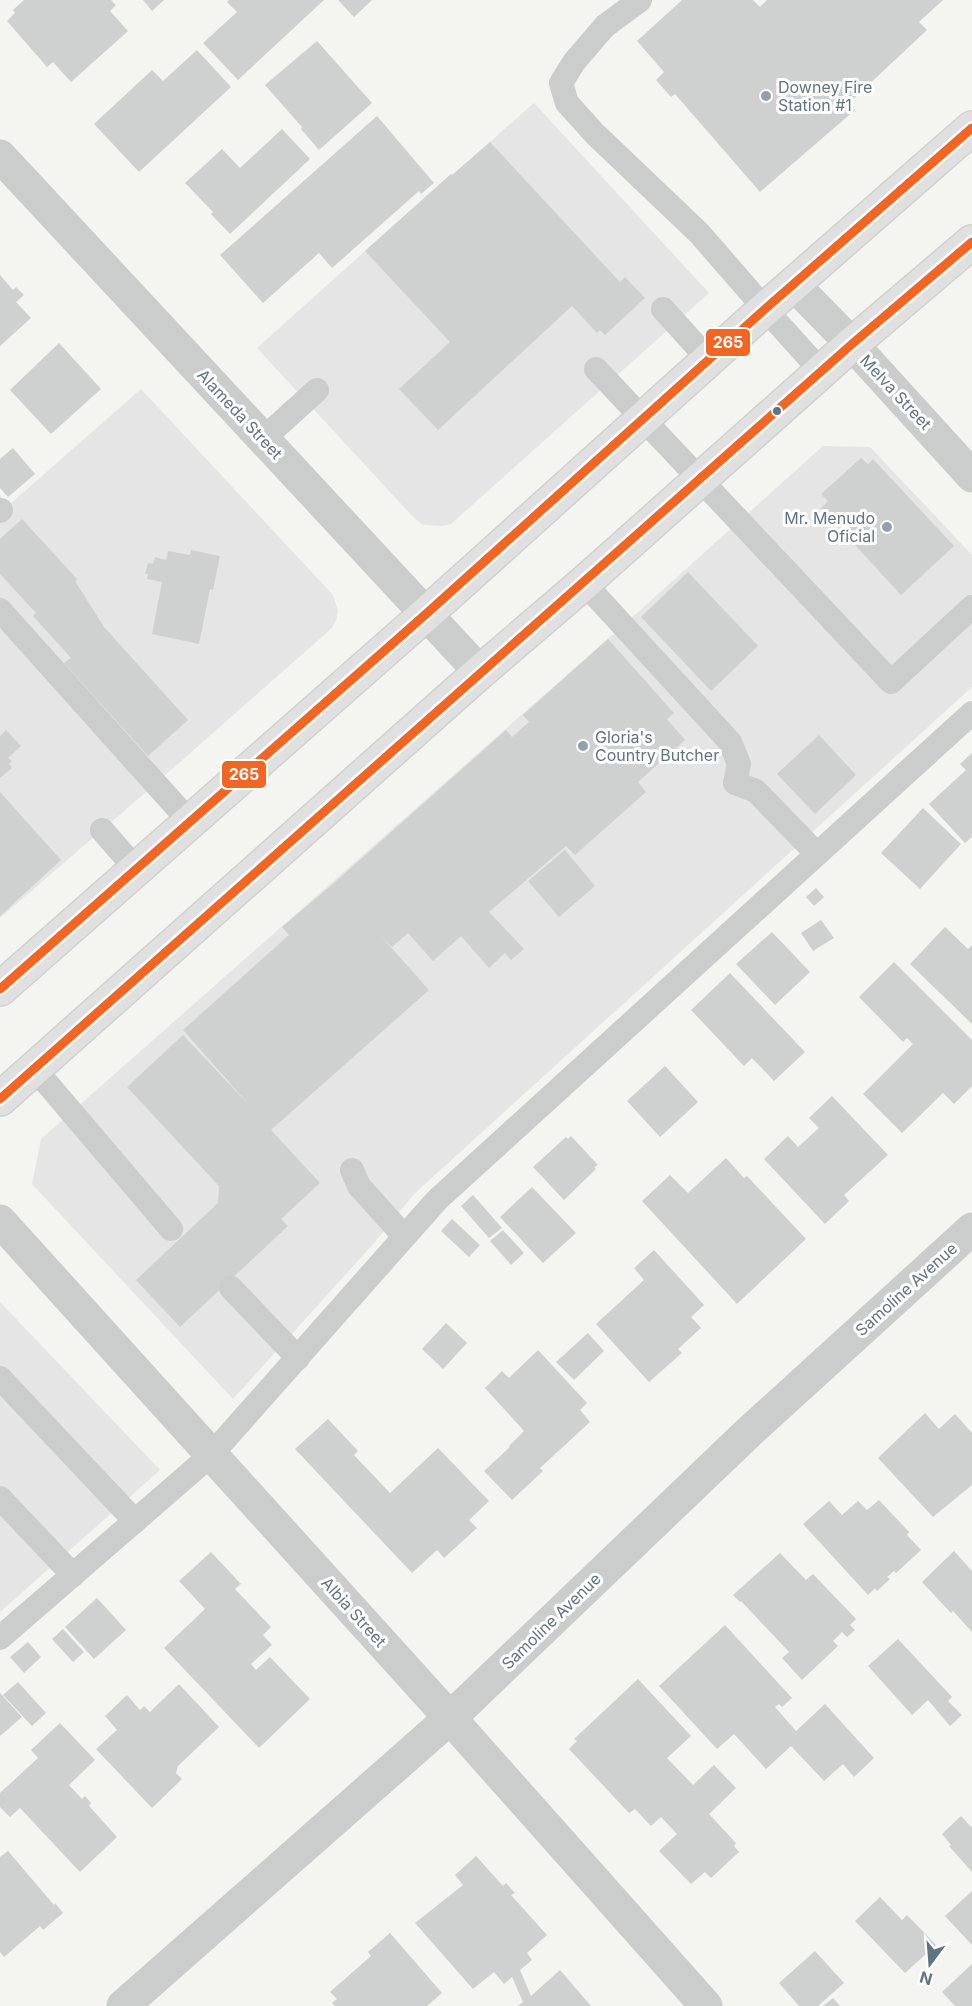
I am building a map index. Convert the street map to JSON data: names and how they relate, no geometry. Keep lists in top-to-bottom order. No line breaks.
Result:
{"streets":{"street":["Melva Street","Alameda Street","Samoline Avenue","Albia Street"]},"crossings":[["Samoline Avenue","Albia Street"]],"places":["Downey Fire Station #1","Mr. Menudo Oficial","Gloria's Country Butcher"],"lines":["transit line 265"],"north":"bottom"}
